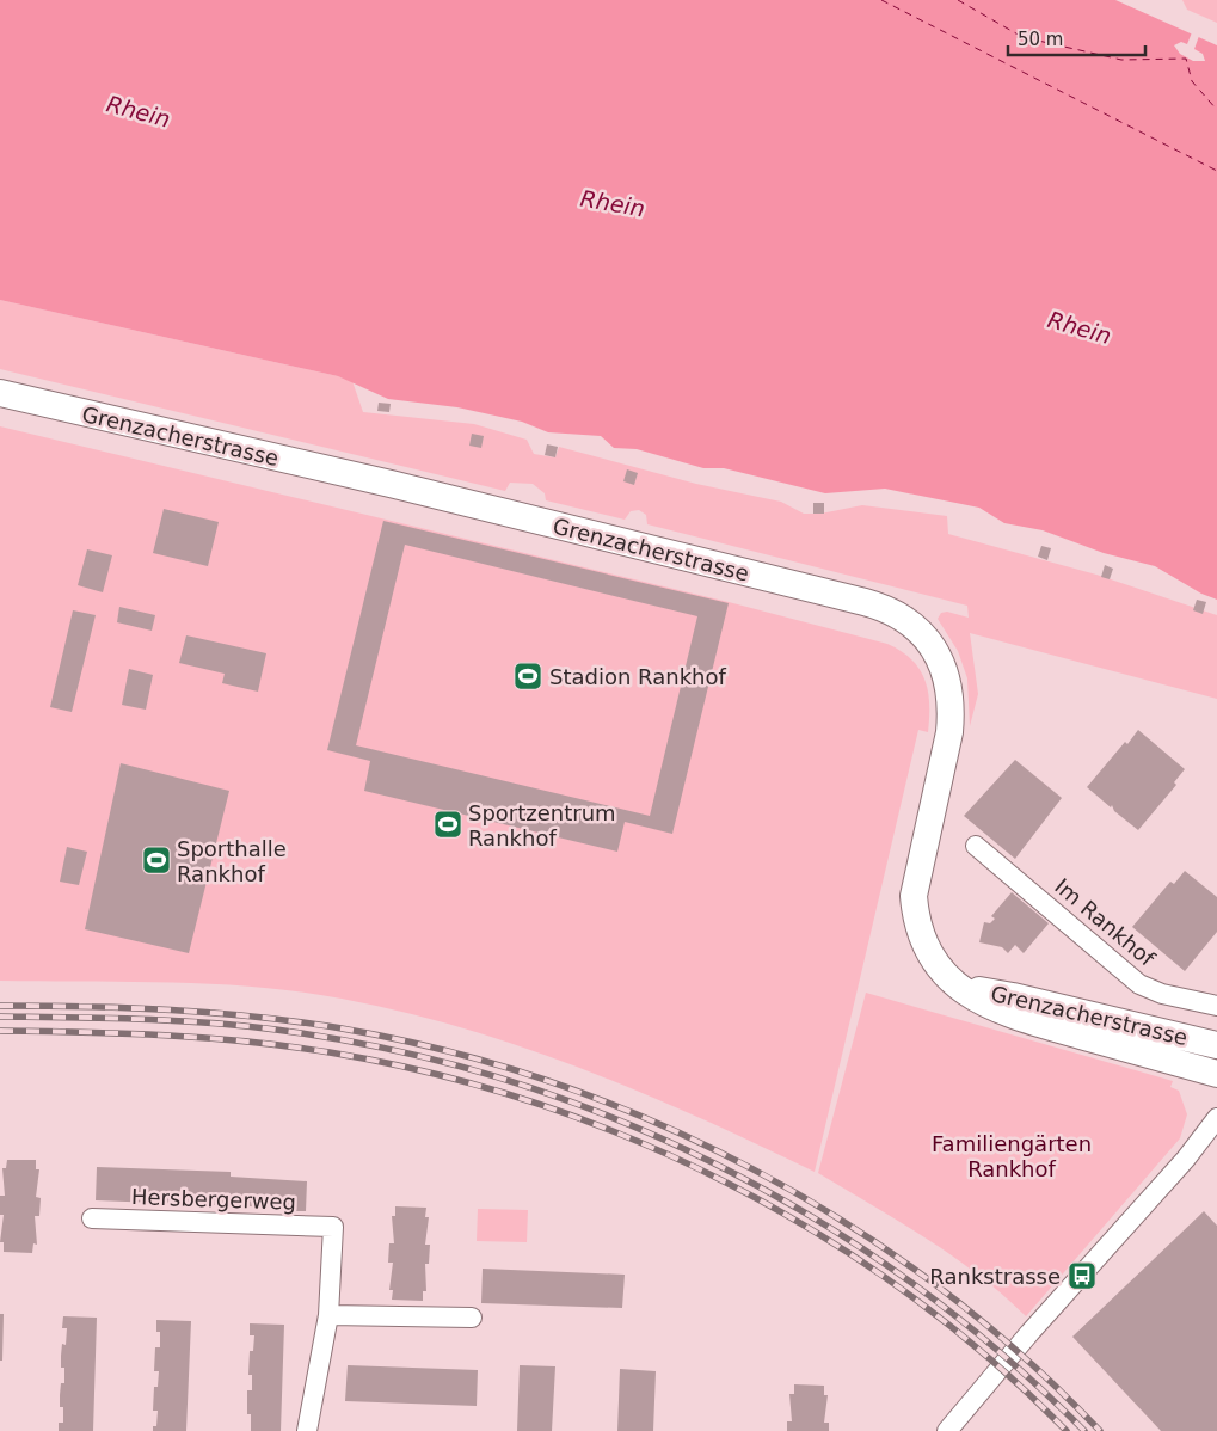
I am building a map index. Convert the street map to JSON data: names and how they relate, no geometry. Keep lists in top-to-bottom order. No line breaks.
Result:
{"streets":{"main road":["Grenzacherstrasse"],"street":["Im Rankhof","Hersbergerweg"]},"water":["Rhein"],"parks":["Familiengärten Rankhof"],"places":{"sports":["Stadion Rankhof","Sportzentrum Rankhof","Sporthalle Rankhof"],"bus stop":["Rankstrasse"]},"scale_bar":"50 m"}
